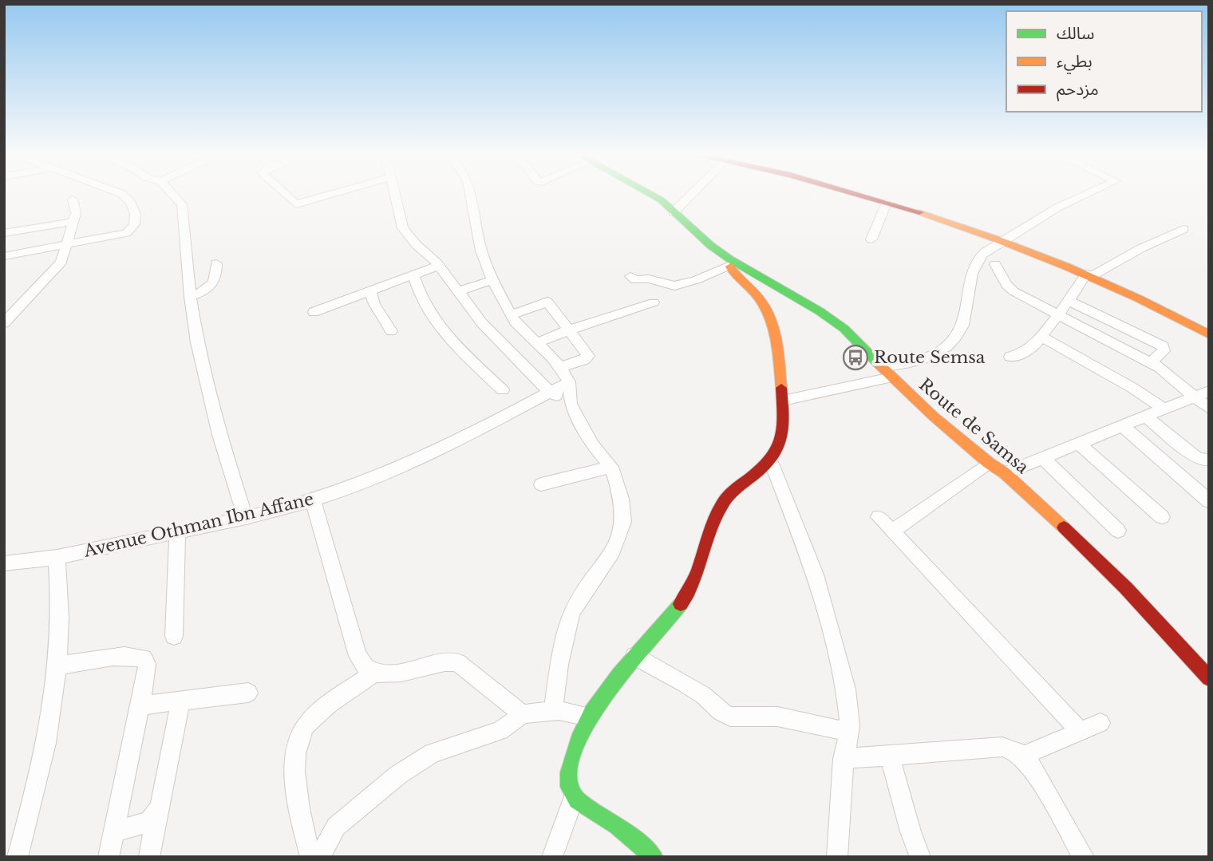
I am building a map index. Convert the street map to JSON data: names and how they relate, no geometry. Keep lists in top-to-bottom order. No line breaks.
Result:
{"streets":{"street":["Route de Samsa","Avenue Othman Ibn Affane"]},"places":{"bus stop":["Route Semsa"]},"legend":["سالك","بطيء","مزدحم"]}
